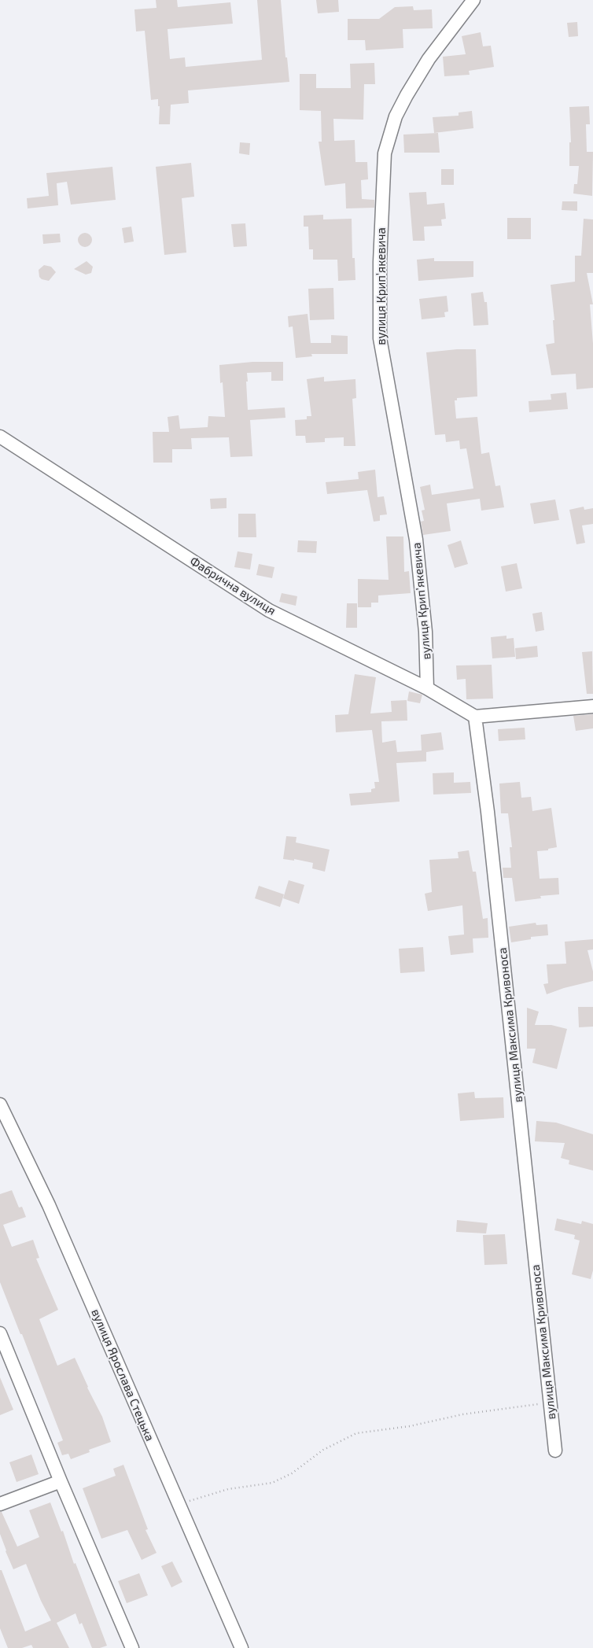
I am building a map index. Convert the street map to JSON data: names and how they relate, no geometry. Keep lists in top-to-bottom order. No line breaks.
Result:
{"streets":{"street":["вулиця Крипʼякевича","Фабрична вулиця","вулиця Максима Кривоноса","вулиця Ярослава Стецька"]},"crossings":[["вулиця Крипʼякевича","Фабрична вулиця"],["Фабрична вулиця","вулиця Максима Кривоноса"]]}
